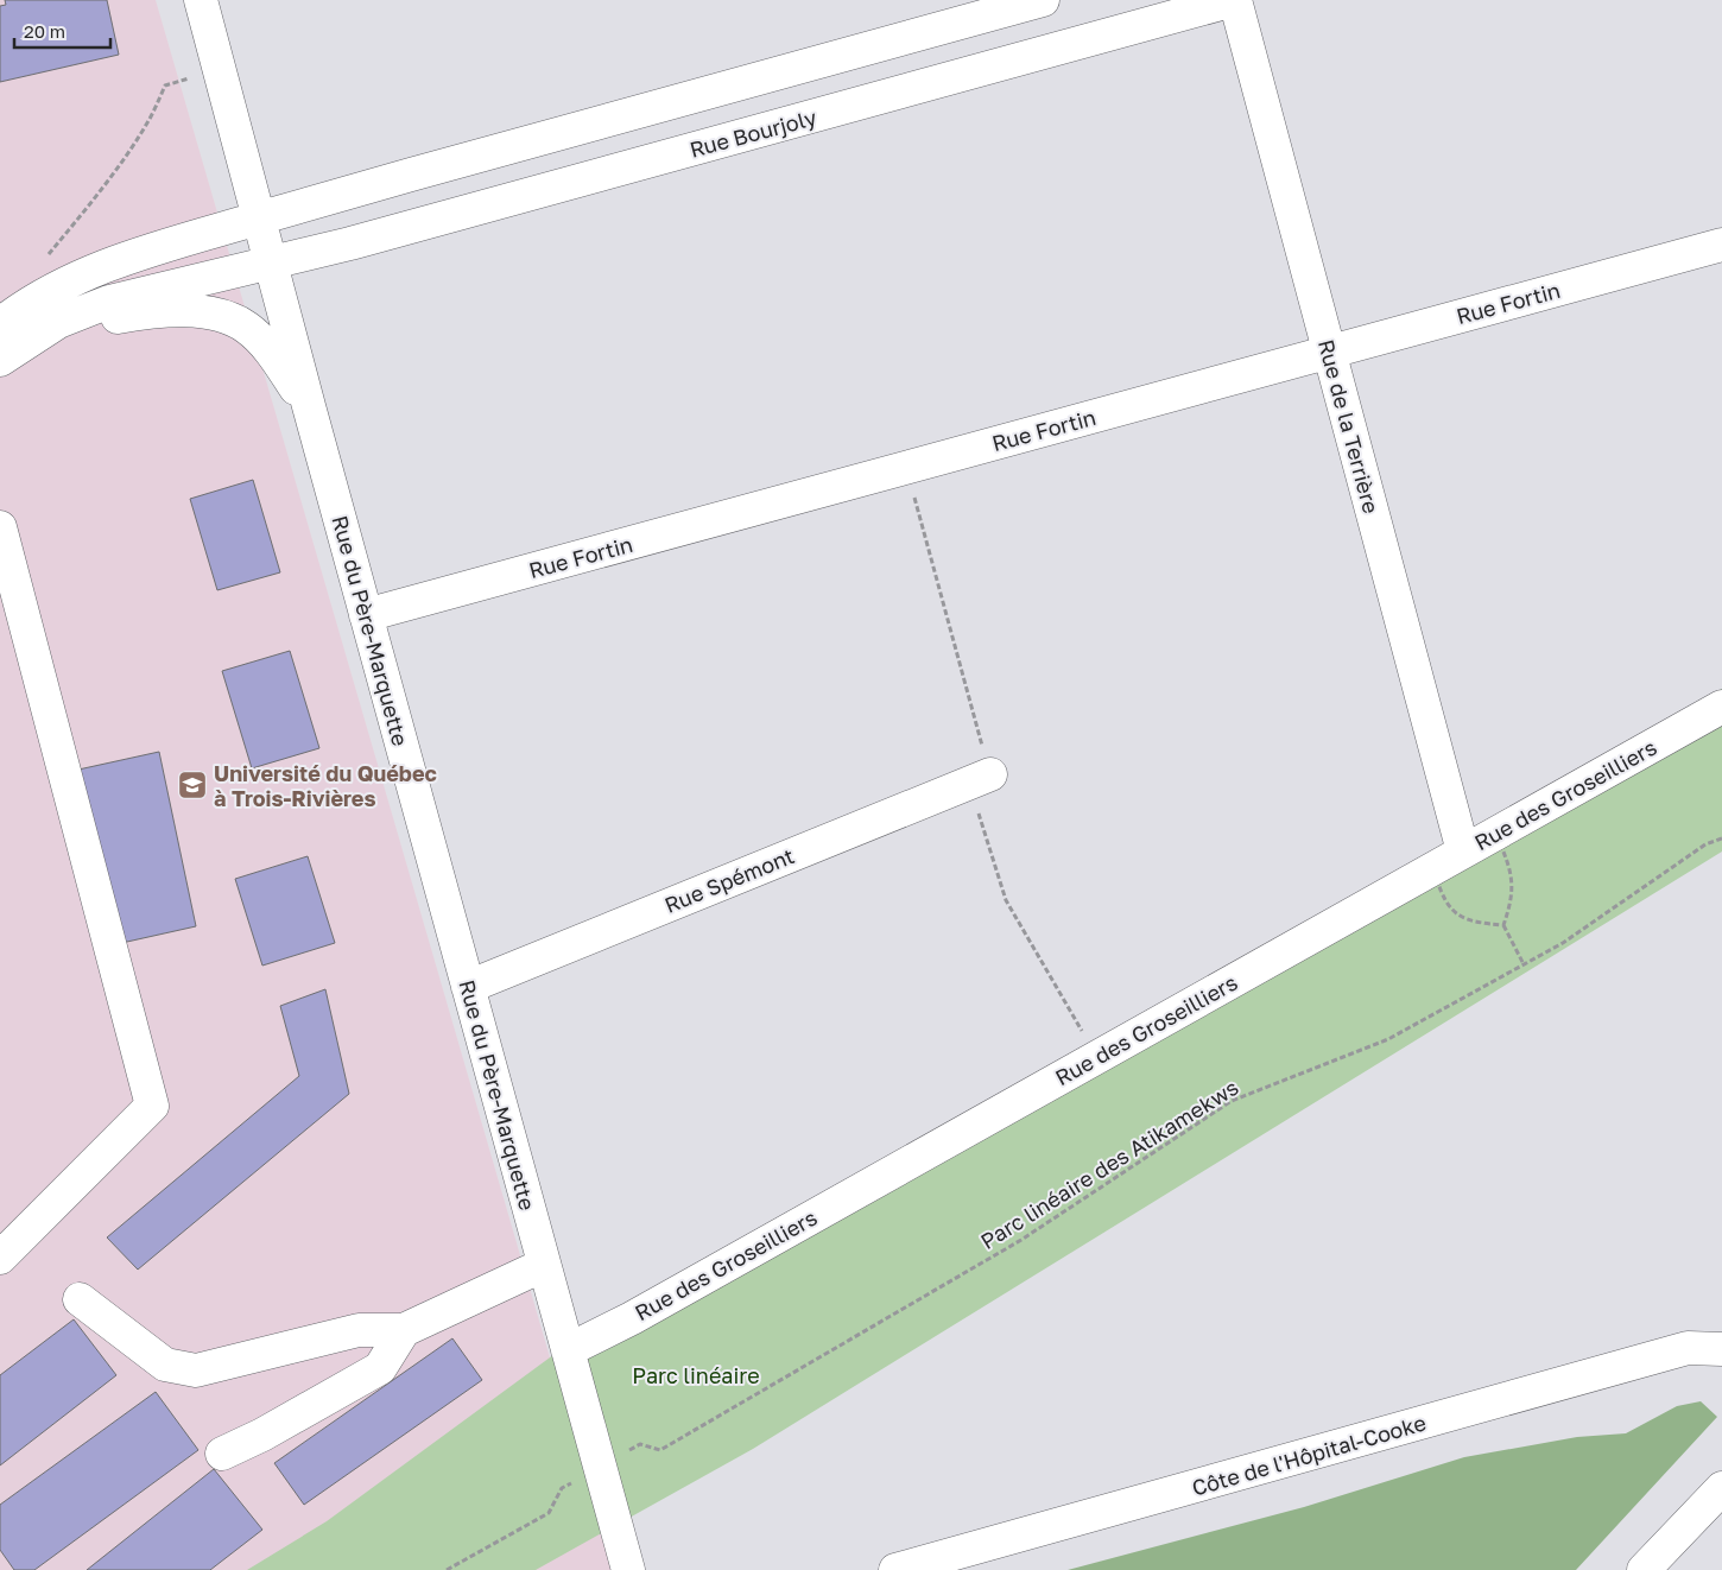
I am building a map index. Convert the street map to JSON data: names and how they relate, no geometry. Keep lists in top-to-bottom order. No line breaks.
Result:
{"streets":{"street":["Rue Bourjoly","Rue Fortin","Rue de la Terrière","Rue du Père-Marquette","Rue des Groseilliers","Rue Spémont","Côte de l'Hôpital-Cooke"],"path":["Parc linéaire des Atikamekws"]},"crossings":[["Rue Bourjoly","Rue de la Terrière"],["Rue Bourjoly","Rue du Père-Marquette"],["Rue Fortin","Rue de la Terrière"],["Rue Fortin","Rue du Père-Marquette"],["Rue de la Terrière","Rue des Groseilliers"],["Rue du Père-Marquette","Rue des Groseilliers"],["Rue du Père-Marquette","Rue Spémont"]],"parks":["Parc linéaire"],"places":{"school or university":["Université du Québec à Trois-Rivières"]},"scale_bar":"20 m"}
